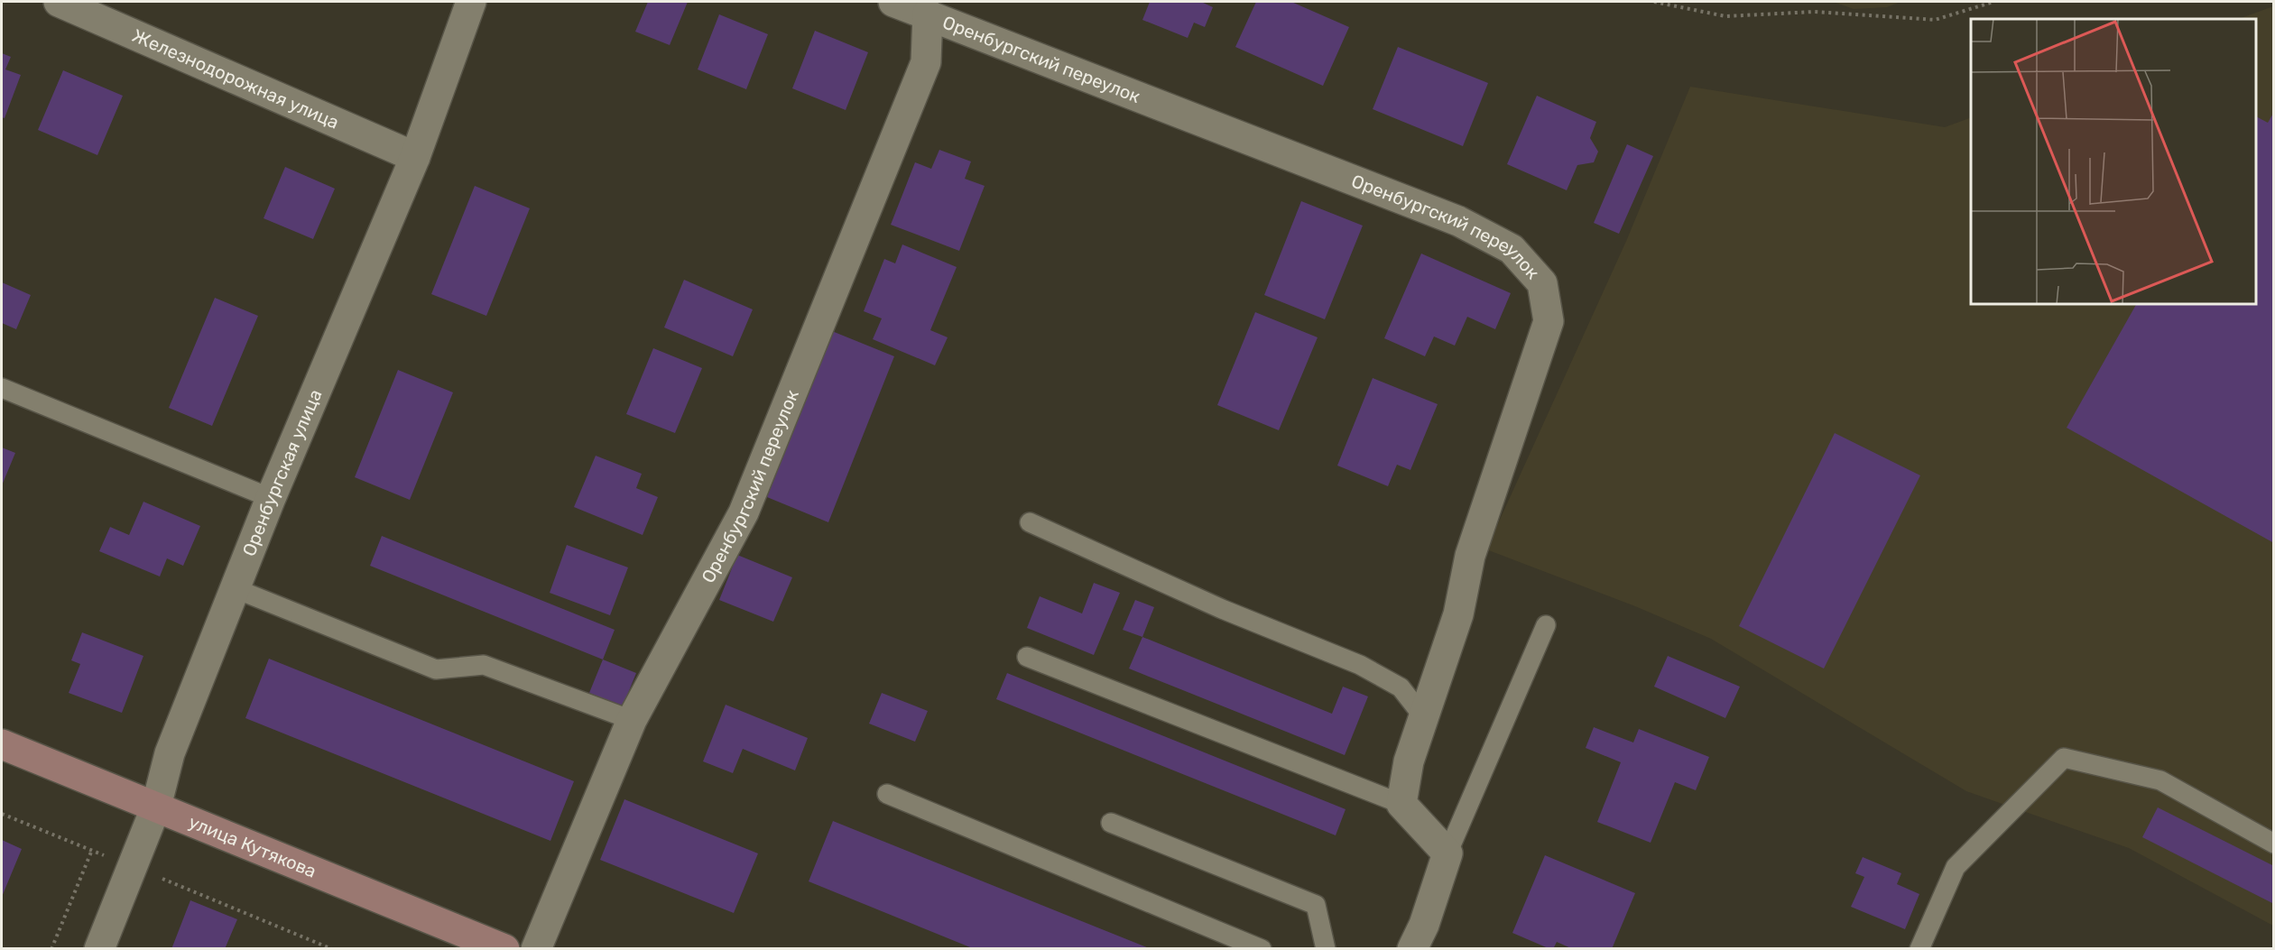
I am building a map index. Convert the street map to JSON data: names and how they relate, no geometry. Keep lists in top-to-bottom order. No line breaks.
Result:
{"streets":{"main road":["улица Кутякова"],"street":["Оренбургский переулок","Железнодорожная улица","Оренбургская улица"]},"crossings":[["Железнодорожная улица","Оренбургская улица"],["Оренбургская улица","улица Кутякова"]]}
